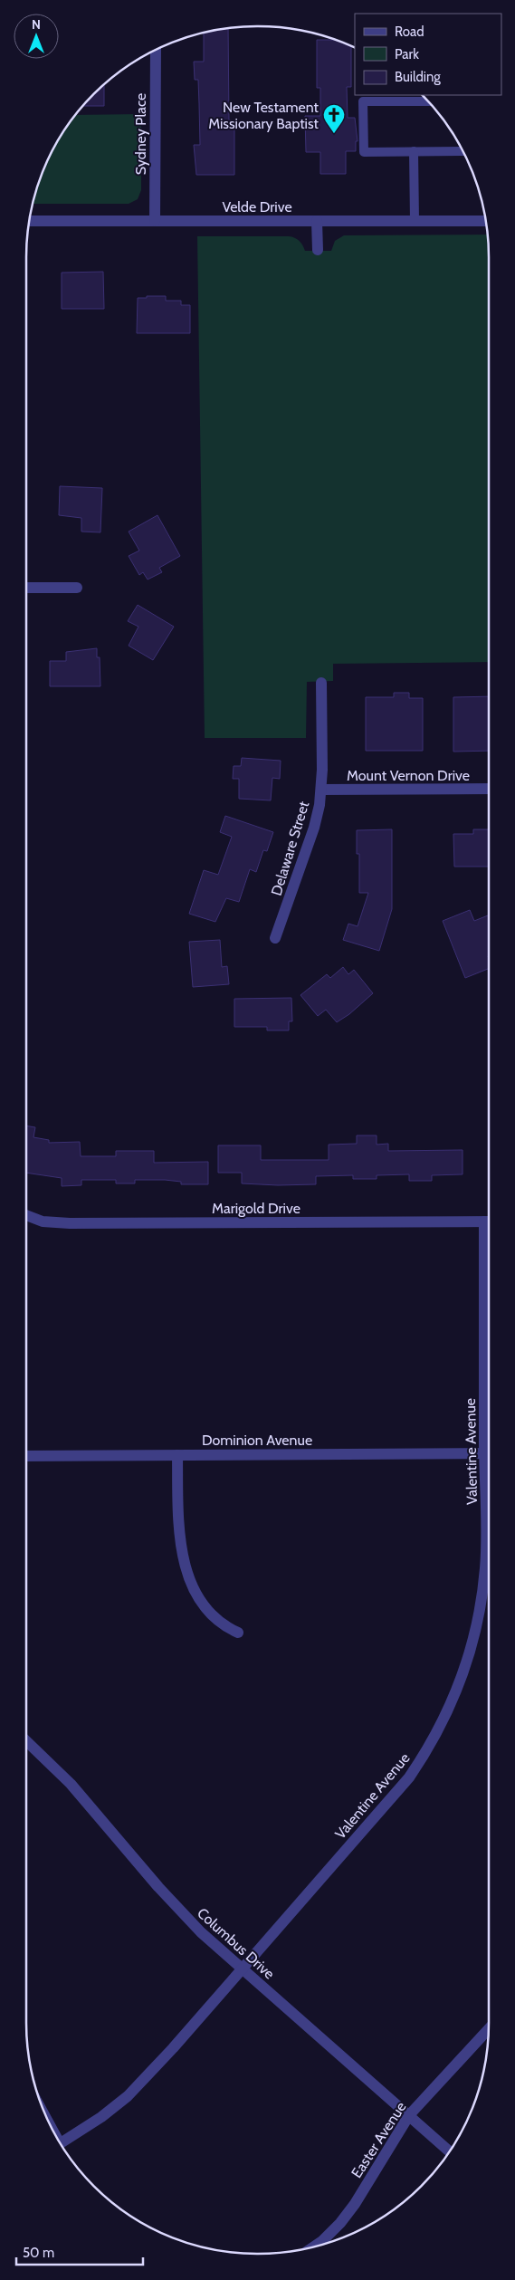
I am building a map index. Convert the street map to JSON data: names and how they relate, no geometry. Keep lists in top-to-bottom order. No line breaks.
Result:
{"streets":{"street":["Sydney Place","Velde Drive","Mount Vernon Drive","Delaware Street","Marigold Drive","Dominion Avenue","Valentine Avenue","Columbus Drive","Easter Avenue"]},"crossings":[["Sydney Place","Velde Drive"],["Mount Vernon Drive","Delaware Street"],["Valentine Avenue","Columbus Drive"],["Columbus Drive","Easter Avenue"]],"places":{"church":["New Testament Missionary Baptist"]},"legend":["Road","Park","Building"],"scale_bar":"50 m","north":"top"}
